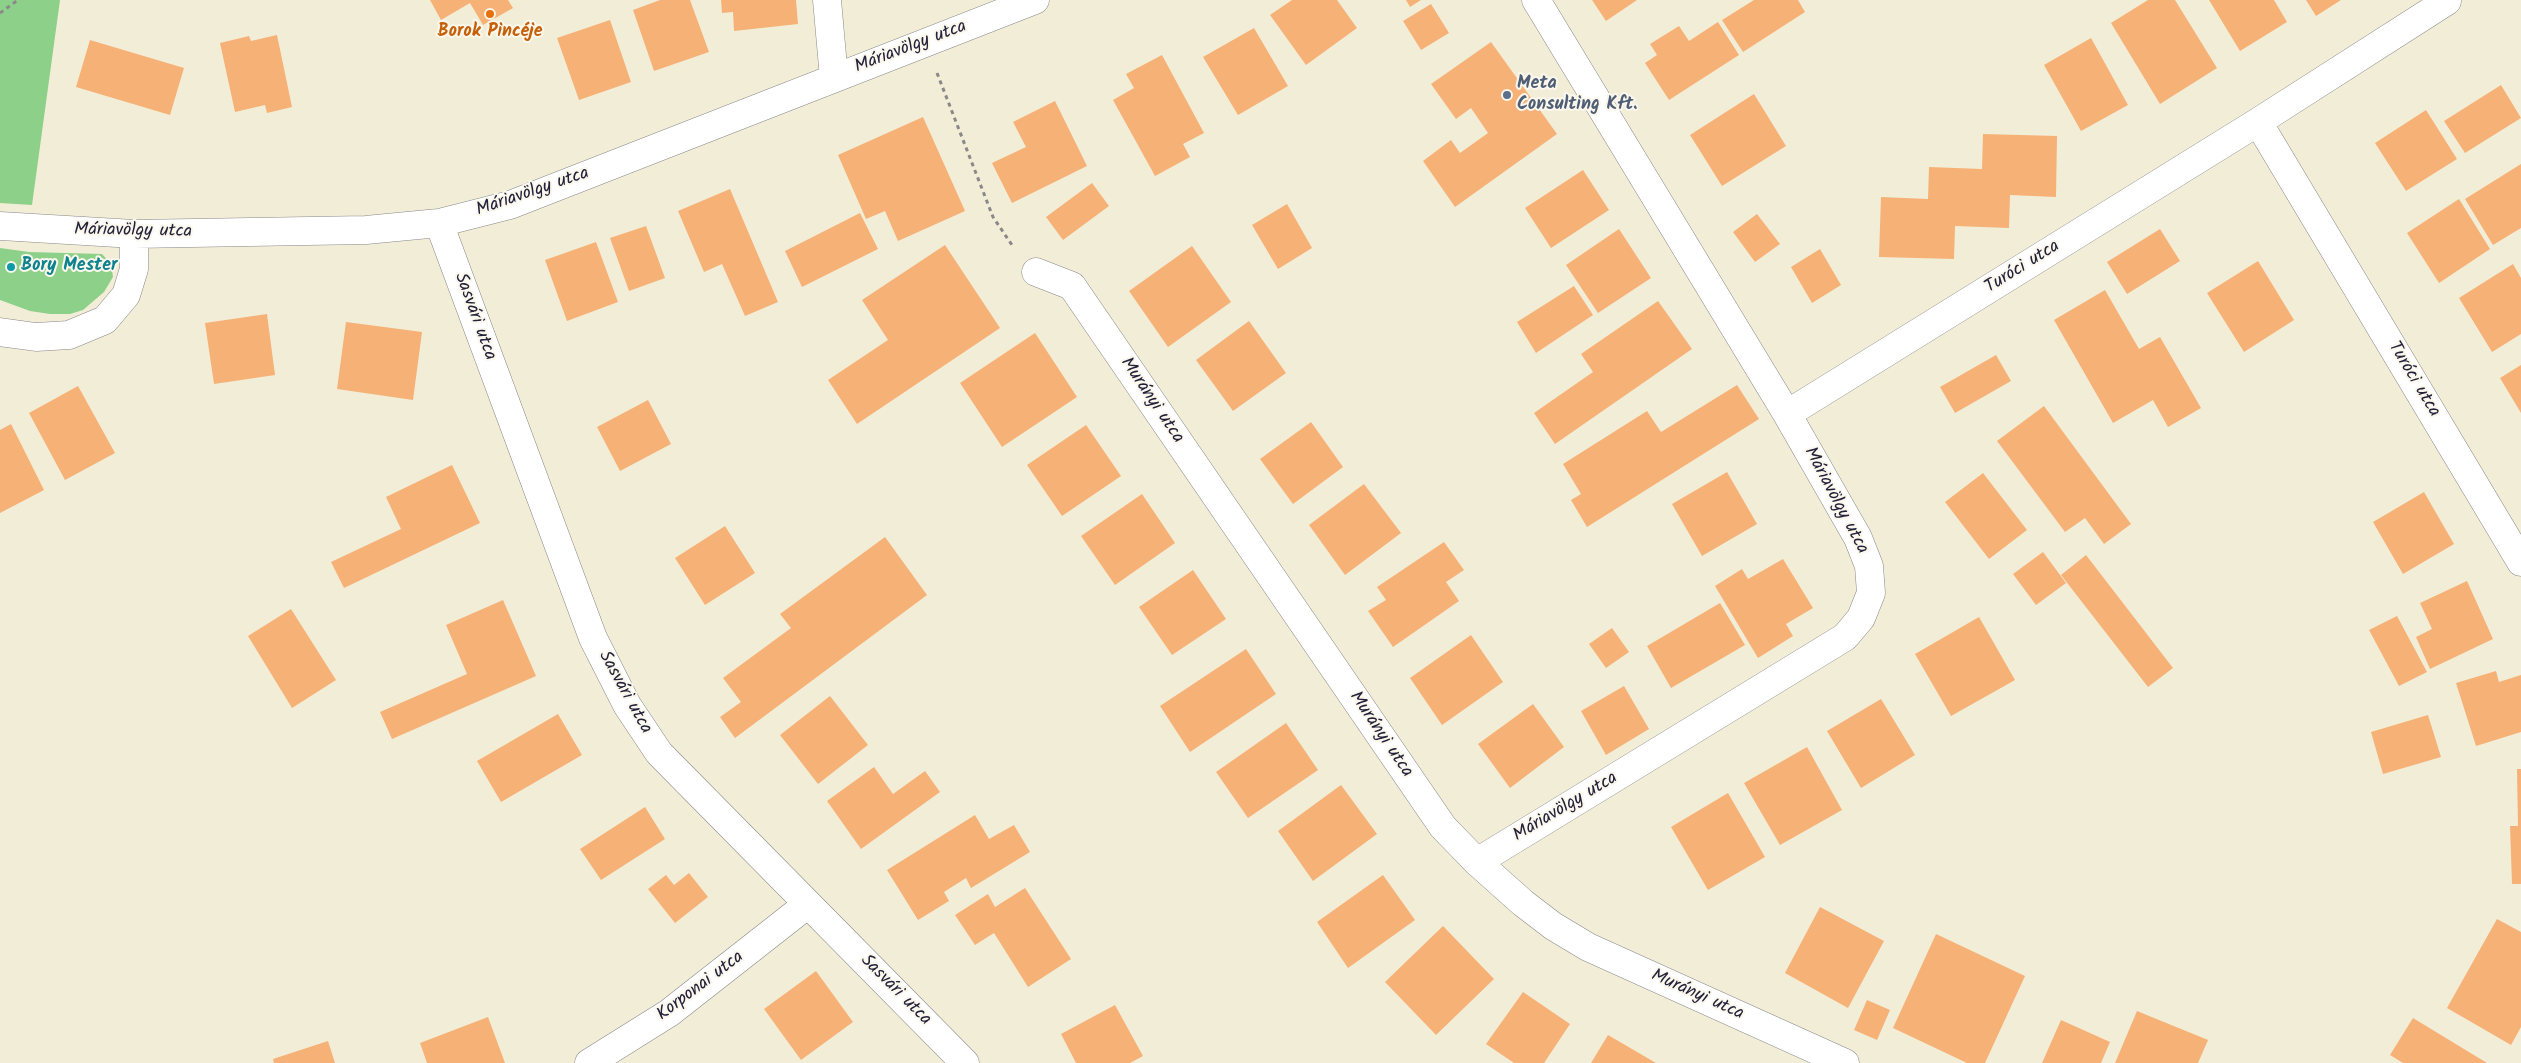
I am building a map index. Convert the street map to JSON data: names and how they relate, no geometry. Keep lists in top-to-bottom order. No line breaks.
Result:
{"streets":{"street":["Máriavölgy utca","Turóci utca","Sasvári utca","Murányi utca","Korponai utca"]},"crossings":[["Máriavölgy utca","Turóci utca"],["Máriavölgy utca","Sasvári utca"],["Máriavölgy utca","Murányi utca"],["Sasvári utca","Korponai utca"]],"places":["Borok Pincéje","Meta Consulting Kft.","Bory Mester"]}
